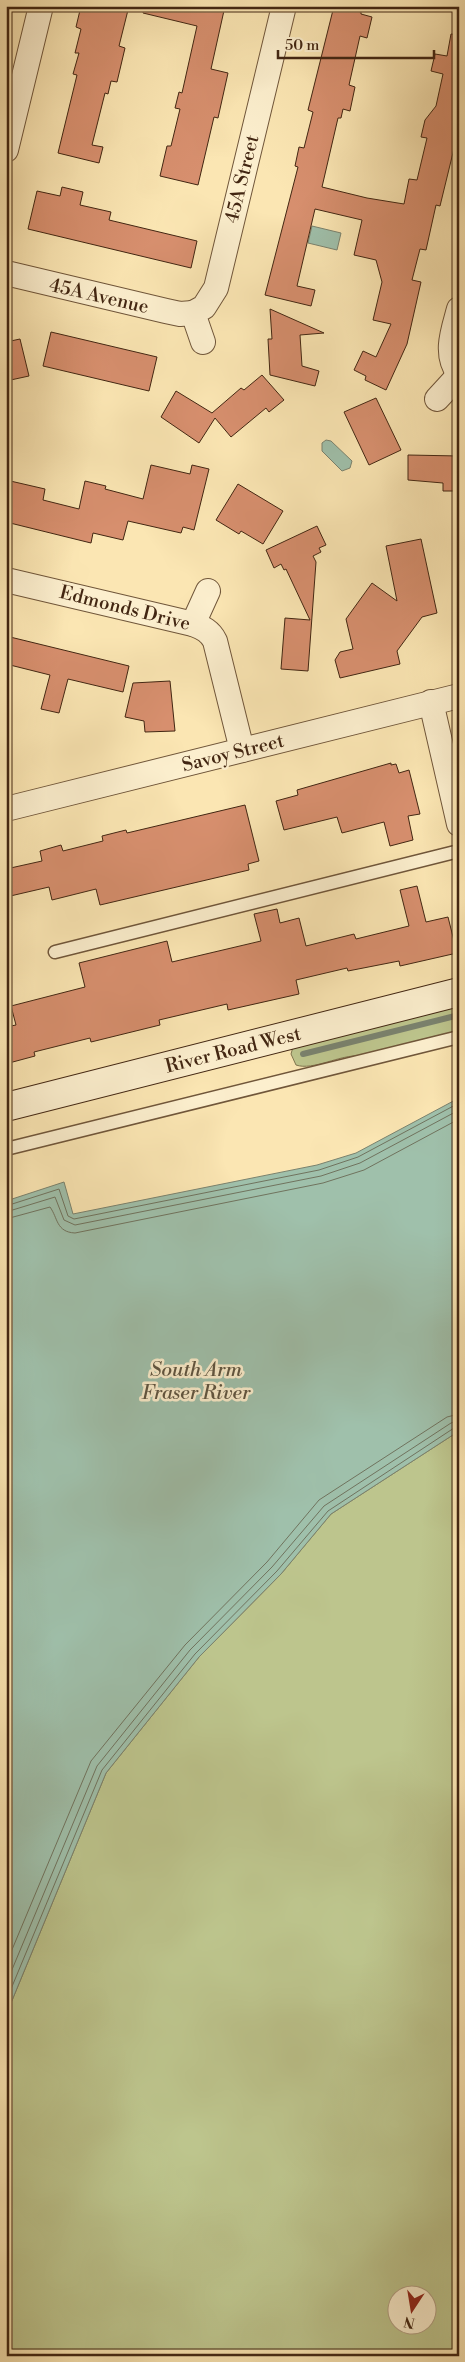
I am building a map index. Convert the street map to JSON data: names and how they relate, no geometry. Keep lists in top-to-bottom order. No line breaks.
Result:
{"streets":{"main road":["River Road West"],"street":["45A Street","45A Avenue","Edmonds Drive","Savoy Street"]},"crossings":[["45A Street","45A Avenue"],["Edmonds Drive","Savoy Street"]],"water":["South Arm Fraser River"],"scale_bar":"50 m","north":"bottom"}
